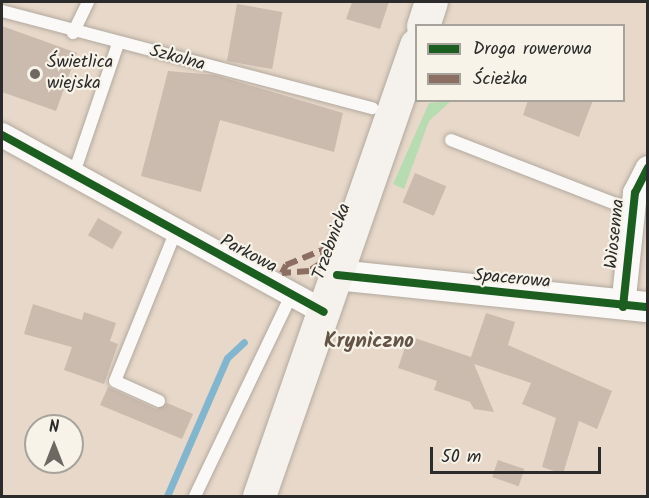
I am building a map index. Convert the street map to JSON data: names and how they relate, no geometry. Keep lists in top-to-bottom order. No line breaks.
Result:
{"streets":{"main road":["Trzebnicka"],"street":["Wiosenna","Parkowa","Spacerowa"],"lane":["Szkolna"]},"crossings":[["Wiosenna","Spacerowa"],["Trzebnicka","Parkowa"],["Trzebnicka","Spacerowa"]],"districts":["Kryniczno"],"places":["Świetlica wiejska"],"legend":["Droga rowerowa","Ścieżka"],"scale_bar":"50 m","north":"top"}
